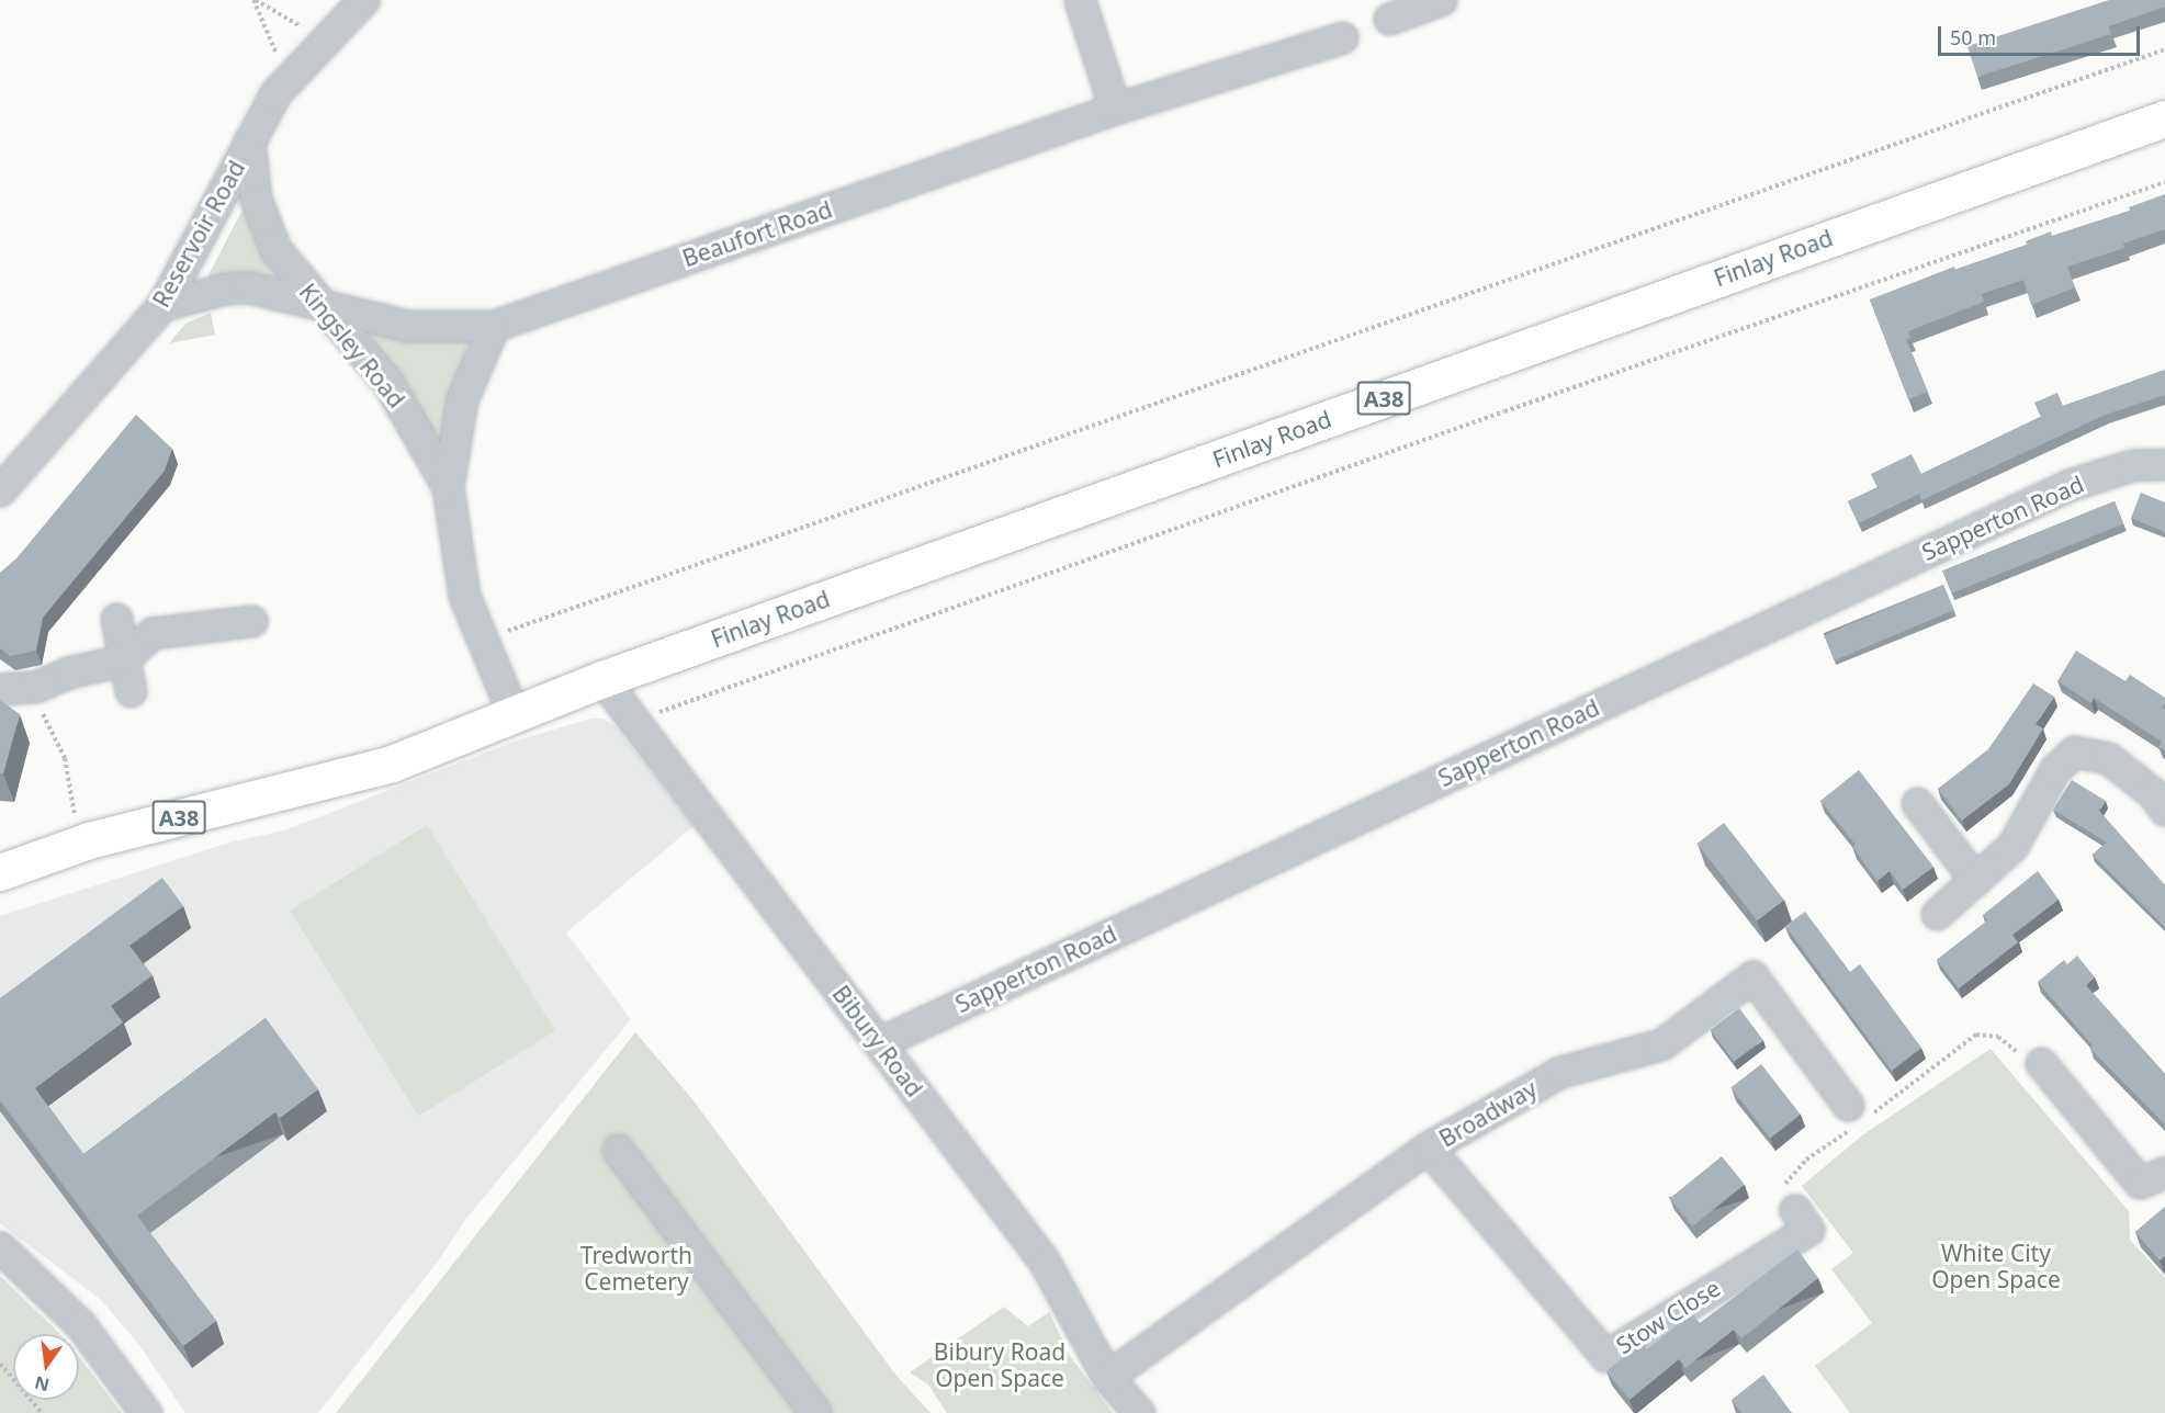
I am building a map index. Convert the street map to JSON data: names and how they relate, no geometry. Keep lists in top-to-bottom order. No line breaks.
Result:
{"streets":{"highway":["Finlay Road","A38"],"street":["Reservoir Road","Beaufort Road","Kingsley Road","Sapperton Road","Bibury Road","Broadway","Stow Close"]},"crossings":[["Reservoir Road","Beaufort Road"],["Reservoir Road","Kingsley Road"],["Beaufort Road","Kingsley Road"],["Finlay Road","A38"],["Finlay Road","Bibury Road"],["Kingsley Road","A38"],["A38","Bibury Road"],["Sapperton Road","Bibury Road"],["Bibury Road","Broadway"],["Broadway","Stow Close"]],"parks":["White City Open Space","Tredworth Cemetery","Bibury Road Open Space"],"scale_bar":"50 m","north":"bottom"}
